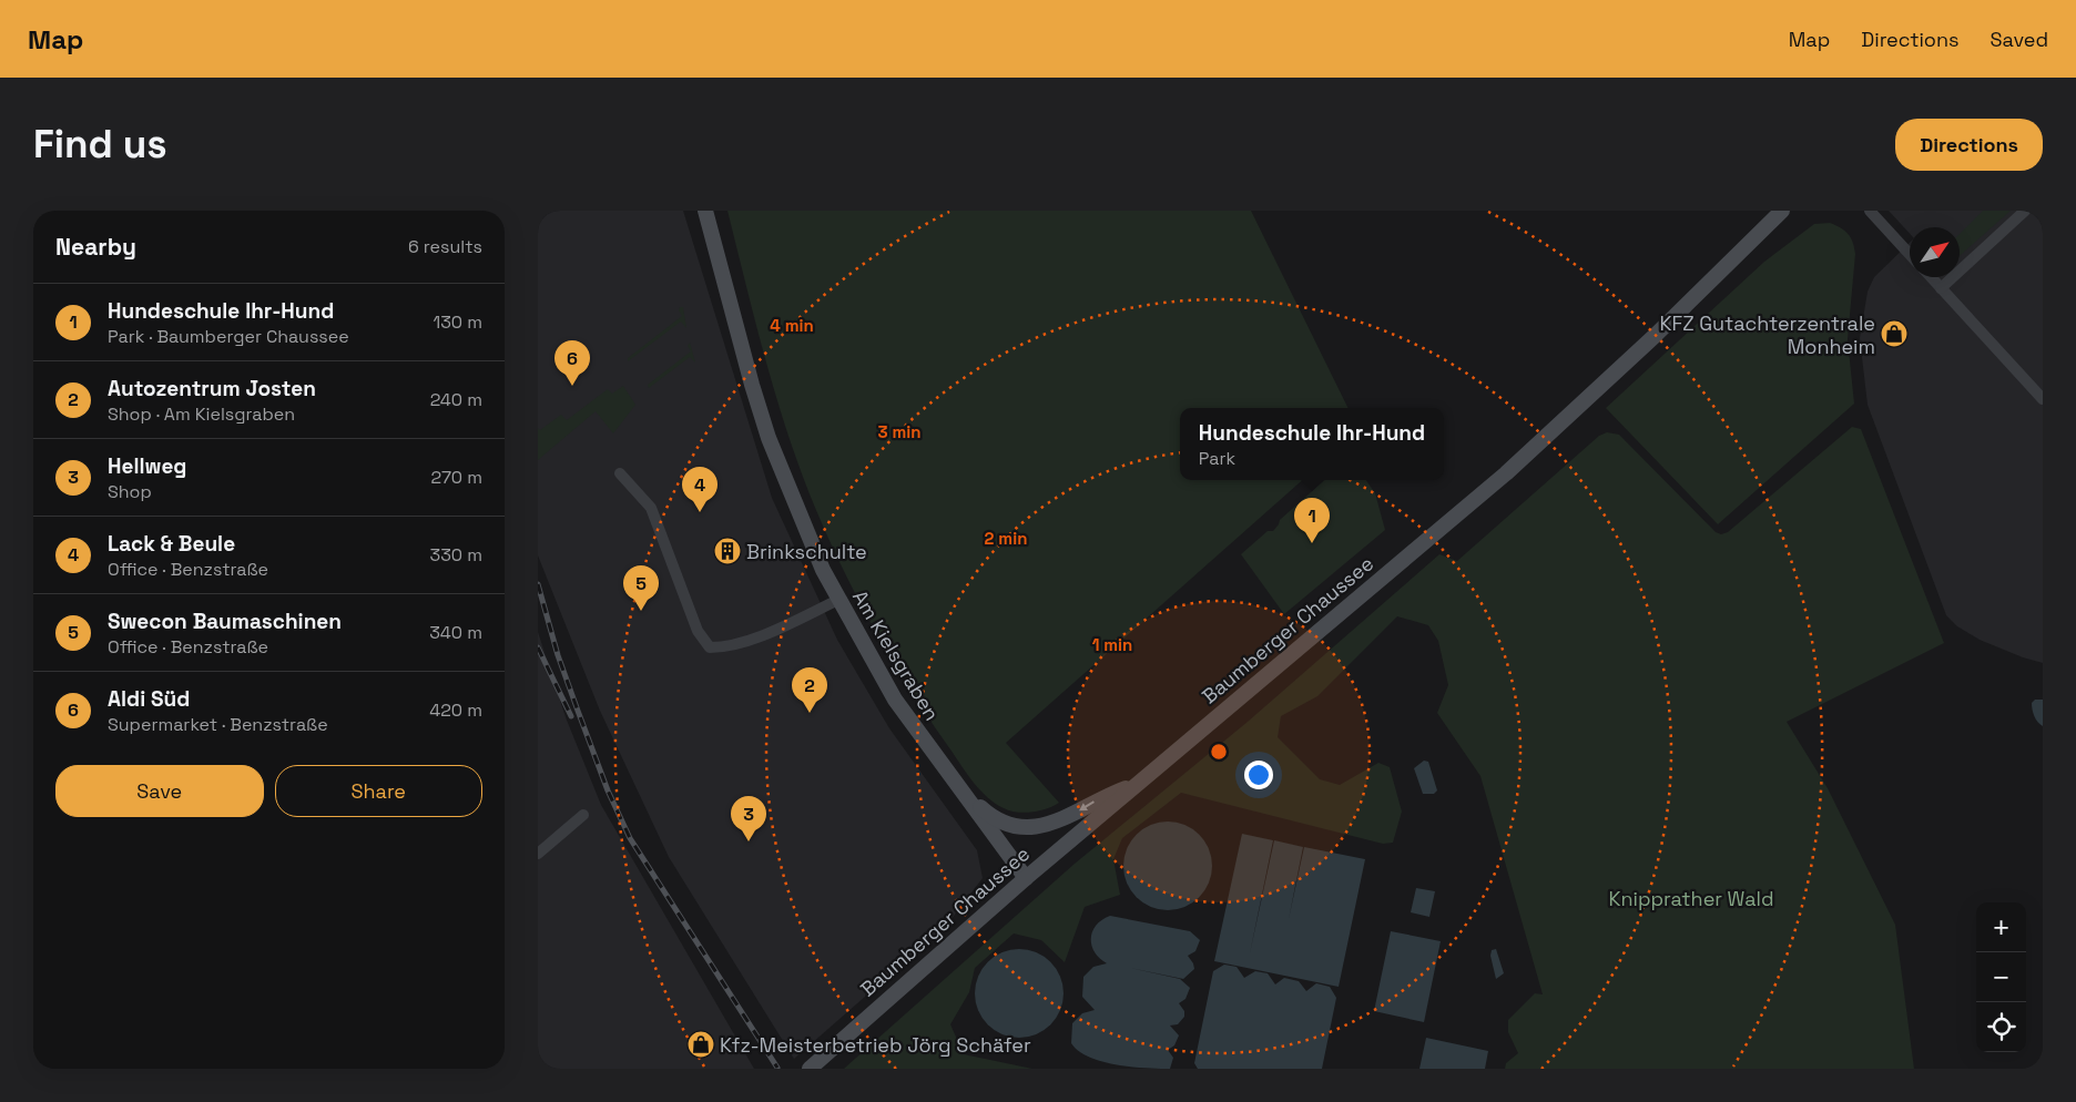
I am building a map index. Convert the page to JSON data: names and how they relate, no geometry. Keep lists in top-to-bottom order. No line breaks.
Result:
{"streets":{"street":["Baumberger Chaussee","Am Kielsgraben"]},"crossings":[["Baumberger Chaussee","Am Kielsgraben"]],"parks":["Knipprather Wald"],"places":{"shop":["KFZ Gutachterzentrale Monheim","Kfz-Meisterbetrieb Jörg Schäfer"],"building":["Brinkschulte"]},"north":"top right","page":{"header":"Map","nav":["Map","Directions","Saved"],"buttons":["Directions",["Save","Share"]],"title":"Find us","heading":["Nearby","6 results"],"list":[{"mark":"1","name":"Hundeschule Ihr-Hund","note":"Park · Baumberger Chaussee","value":"130 m"},{"mark":"2","name":"Autozentrum Josten","note":"Shop · Am Kielsgraben","value":"240 m"},{"mark":"3","name":"Hellweg","note":"Shop","value":"270 m"},{"mark":"4","name":"Lack & Beule","note":"Office · Benzstraße","value":"330 m"},{"mark":"5","name":"Swecon Baumaschinen","note":"Office · Benzstraße","value":"340 m"},{"mark":"6","name":"Aldi Süd","note":"Supermarket · Benzstraße","value":"420 m"}],"pins":["6","4","1","5","2","3"],"popup":["Hundeschule Ihr-Hund","Park"],"map_buttons":["+","−"]},"rings":["4 min","3 min","2 min","1 min"]}
